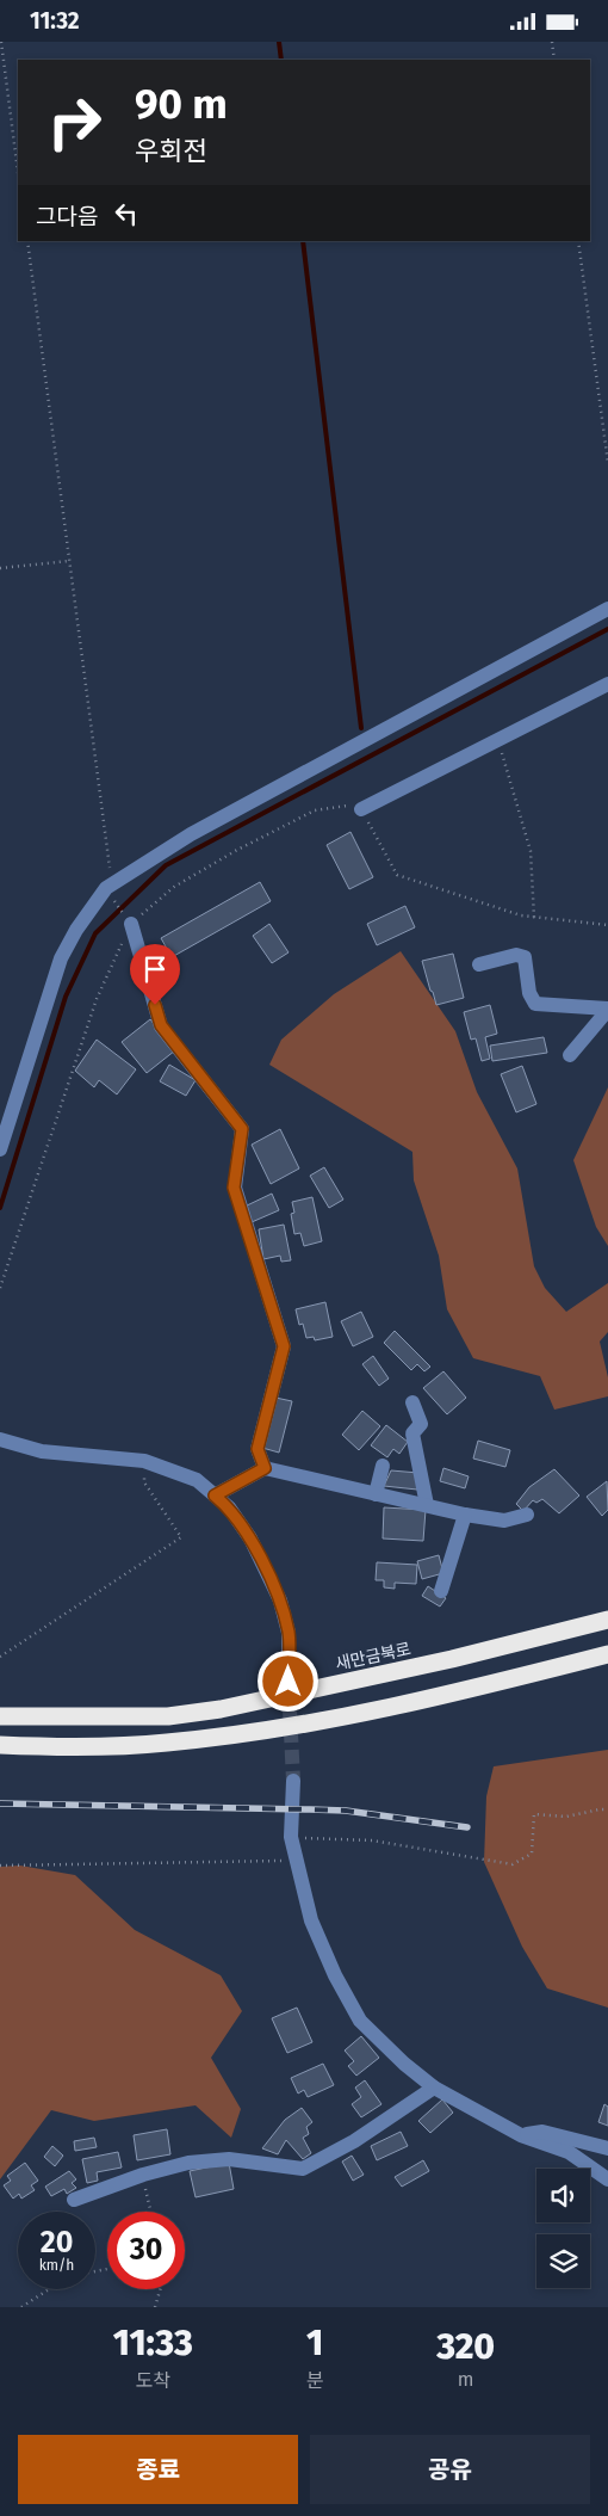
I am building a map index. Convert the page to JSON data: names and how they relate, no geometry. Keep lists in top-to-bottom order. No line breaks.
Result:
{"streets":{"highway":["새만금북로"]},"page":{"status":"11:32","turn":["90 m","우회전"],"then":"그다음","speed":"20 km/h","limit":"30","eta":["11:33","도착","1","분","320","m"],"buttons":["종료","공유"]}}
